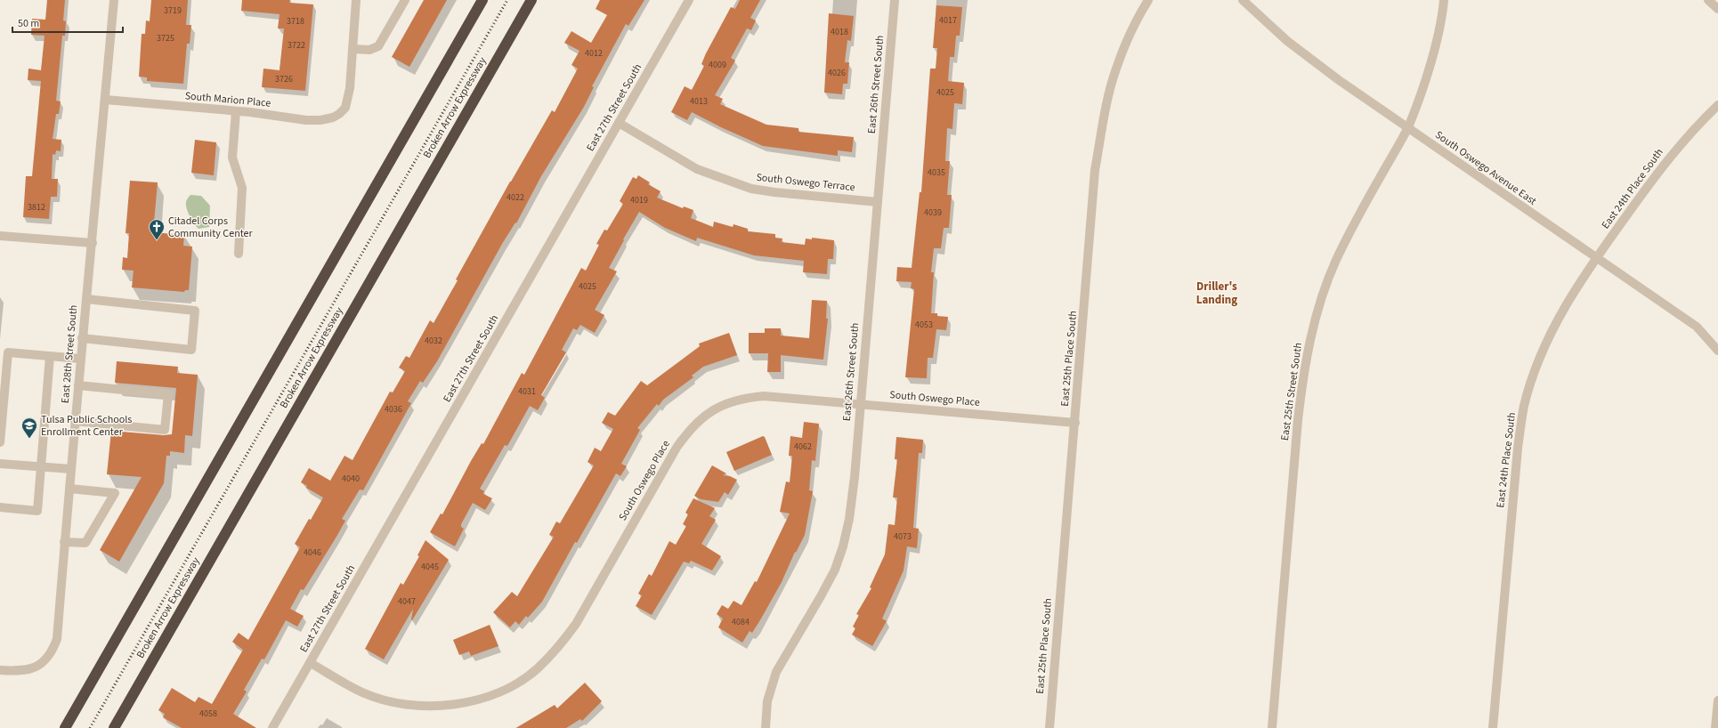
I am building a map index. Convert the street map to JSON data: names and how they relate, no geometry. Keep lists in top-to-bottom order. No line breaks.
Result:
{"streets":{"highway":["Broken Arrow Expressway"],"street":["East 26th Street South","South Marion Place","East 27th Street South","South Oswego Avenue East","South Oswego Terrace","East 24th Place South","East 28th Street South","East 25th Place South","East 25th Street South","South Oswego Place"]},"crossings":[["East 26th Street South","South Oswego Terrace"],["East 26th Street South","South Oswego Place"],["South Marion Place","East 28th Street South"],["East 27th Street South","South Oswego Terrace"],["East 27th Street South","South Oswego Place"],["South Oswego Avenue East","East 24th Place South"],["South Oswego Avenue East","East 25th Street South"],["East 25th Place South","South Oswego Place"]],"districts":["Driller's Landing"],"places":{"church":["Citadel Corps Community Center"],"school or university":["Tulsa Public Schools Enrollment Center"]},"house_numbers":["3719","4017","3718","4018","3725","3722","4012","4009","4026","3726","4025","4013","4035","4022","4019","3812","4039","4025","4053","4032","4031","4036","4062","4040","4073","4046","4045","4047","4084","4058"],"scale_bar":"50 m"}
